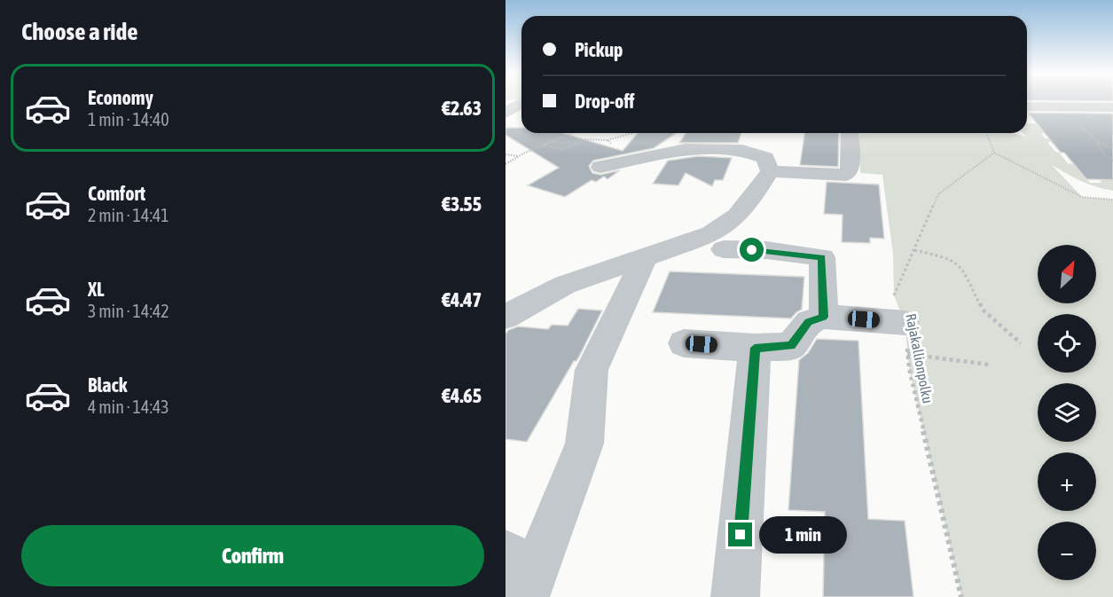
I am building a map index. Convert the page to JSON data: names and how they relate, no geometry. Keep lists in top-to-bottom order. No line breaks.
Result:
{"streets":{"path":["Rajakallionpolku"]},"north":"top right","page":{"heading":"Choose a ride","banner":["Pickup","Drop-off"],"list":[{"name":"Economy","note":"1 min · 14:40","value":"€2.63"},{"name":"Comfort","note":"2 min · 14:41","value":"€3.55"},{"name":"XL","note":"3 min · 14:42","value":"€4.47"},{"name":"Black","note":"4 min · 14:43","value":"€4.65"}],"map_buttons":["+","−"],"buttons":"Confirm","bubble":"1 min"}}
